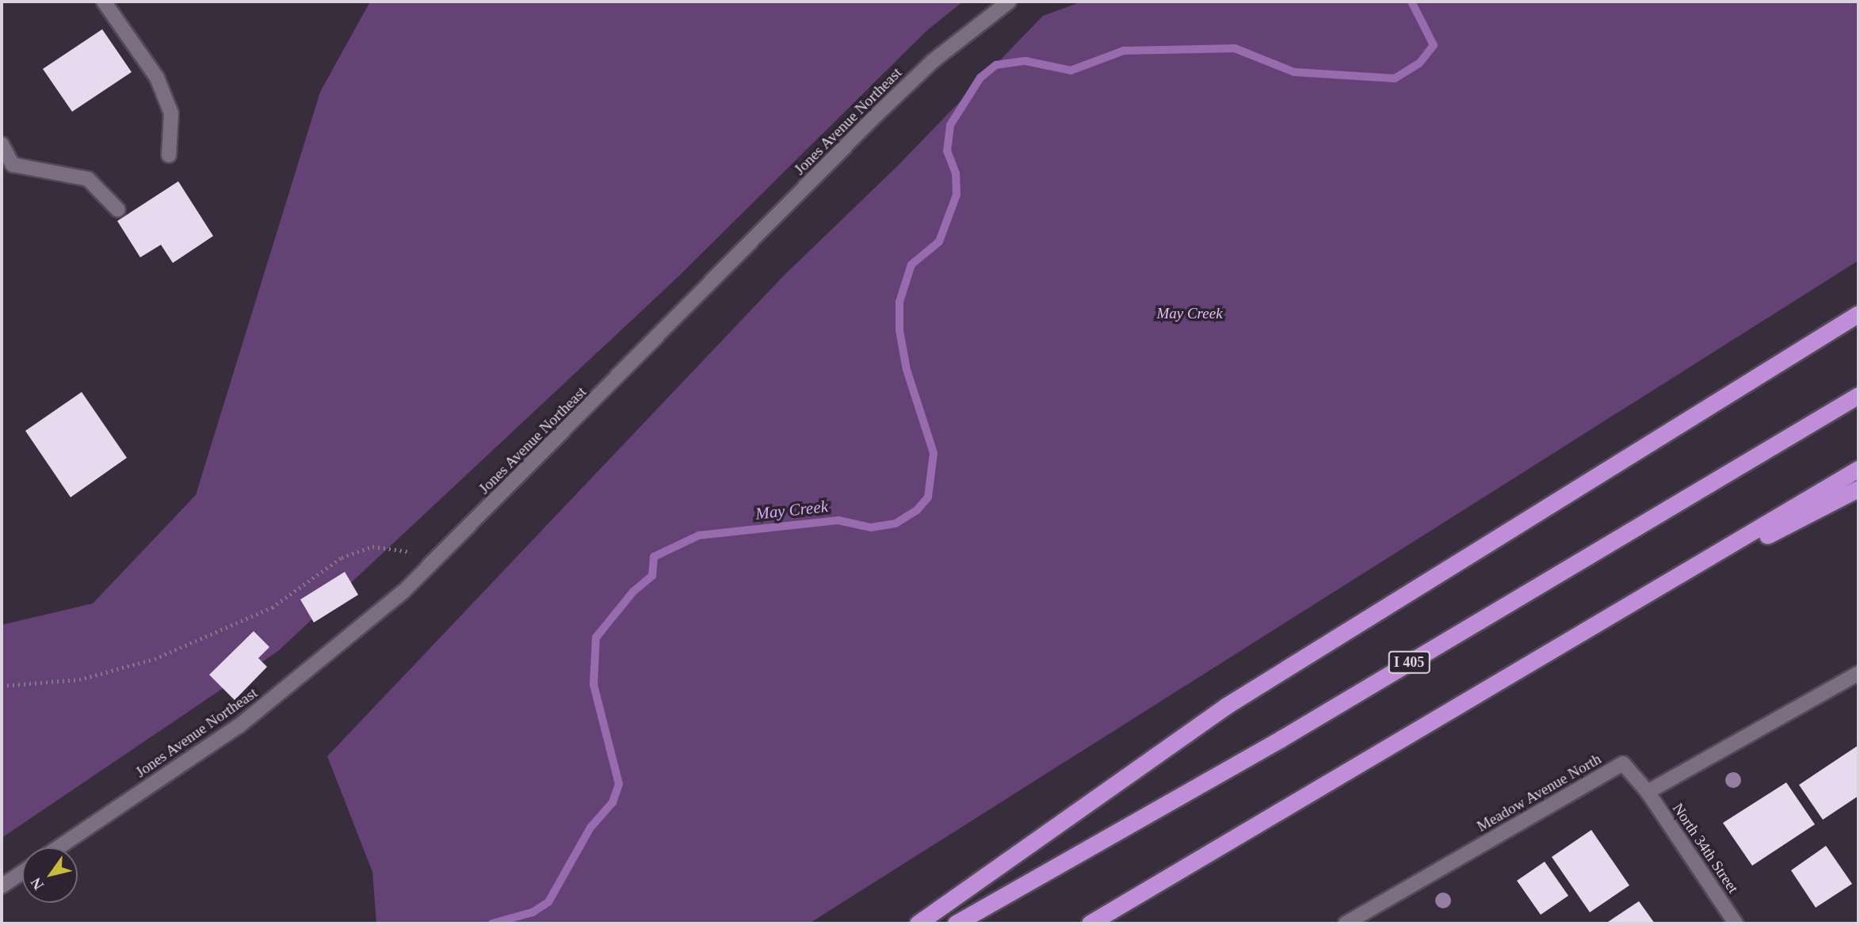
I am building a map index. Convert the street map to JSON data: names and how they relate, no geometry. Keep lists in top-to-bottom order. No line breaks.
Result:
{"streets":{"highway":["I 405"],"street":["Jones Avenue Northeast","Meadow Avenue North","North 34th Street"]},"crossings":[["Meadow Avenue North","North 34th Street"]],"water":["May Creek"],"parks":["May Creek"],"north":"bottom left"}
